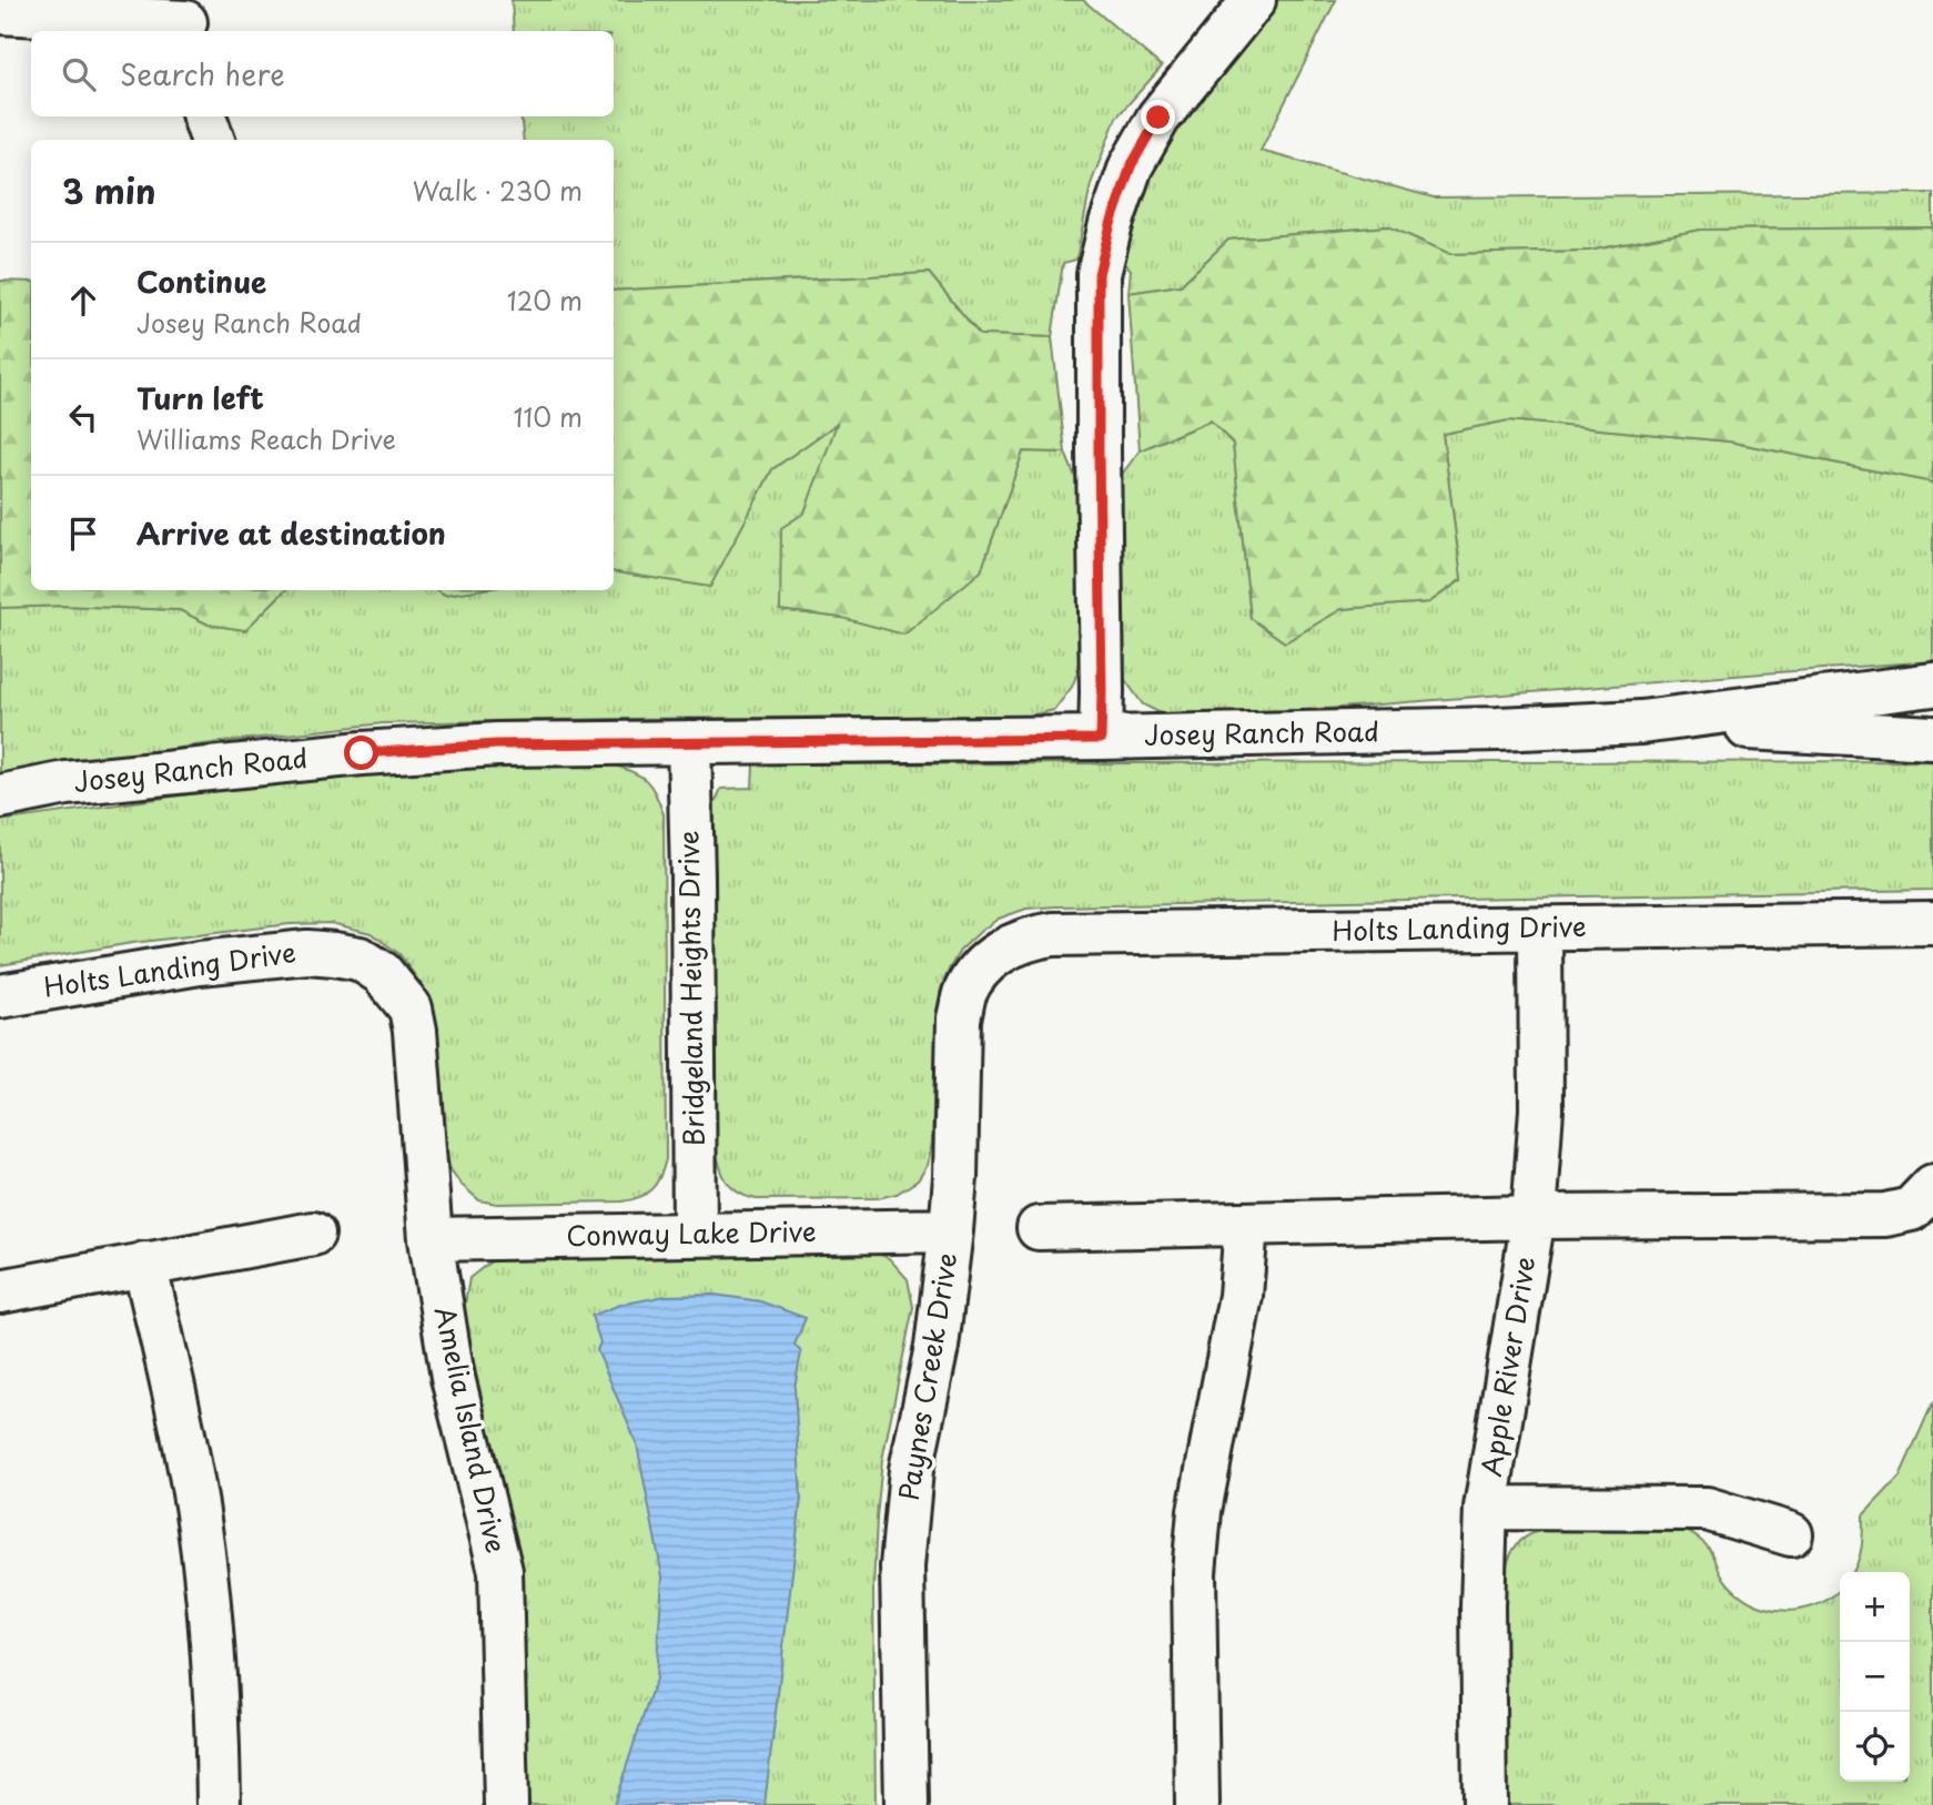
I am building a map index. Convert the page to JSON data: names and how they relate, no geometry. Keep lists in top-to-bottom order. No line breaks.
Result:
{"streets":{"street":["Josey Ranch Road","Holts Landing Drive","Bridgeland Heights Drive","Conway Lake Drive","Apple River Drive","Paynes Creek Drive","Amelia Island Drive"]},"crossings":[["Josey Ranch Road","Bridgeland Heights Drive"],["Holts Landing Drive","Apple River Drive"],["Holts Landing Drive","Paynes Creek Drive"],["Holts Landing Drive","Amelia Island Drive"],["Bridgeland Heights Drive","Conway Lake Drive"],["Conway Lake Drive","Paynes Creek Drive"],["Conway Lake Drive","Amelia Island Drive"]],"page":{"search":"Search here","heading":["3 min","Walk · 230 m"],"list":[["Continue","Josey Ranch Road","120 m"],["Turn left","Williams Reach Drive","110 m"],"Arrive at destination"],"map_buttons":["+","−"]}}
